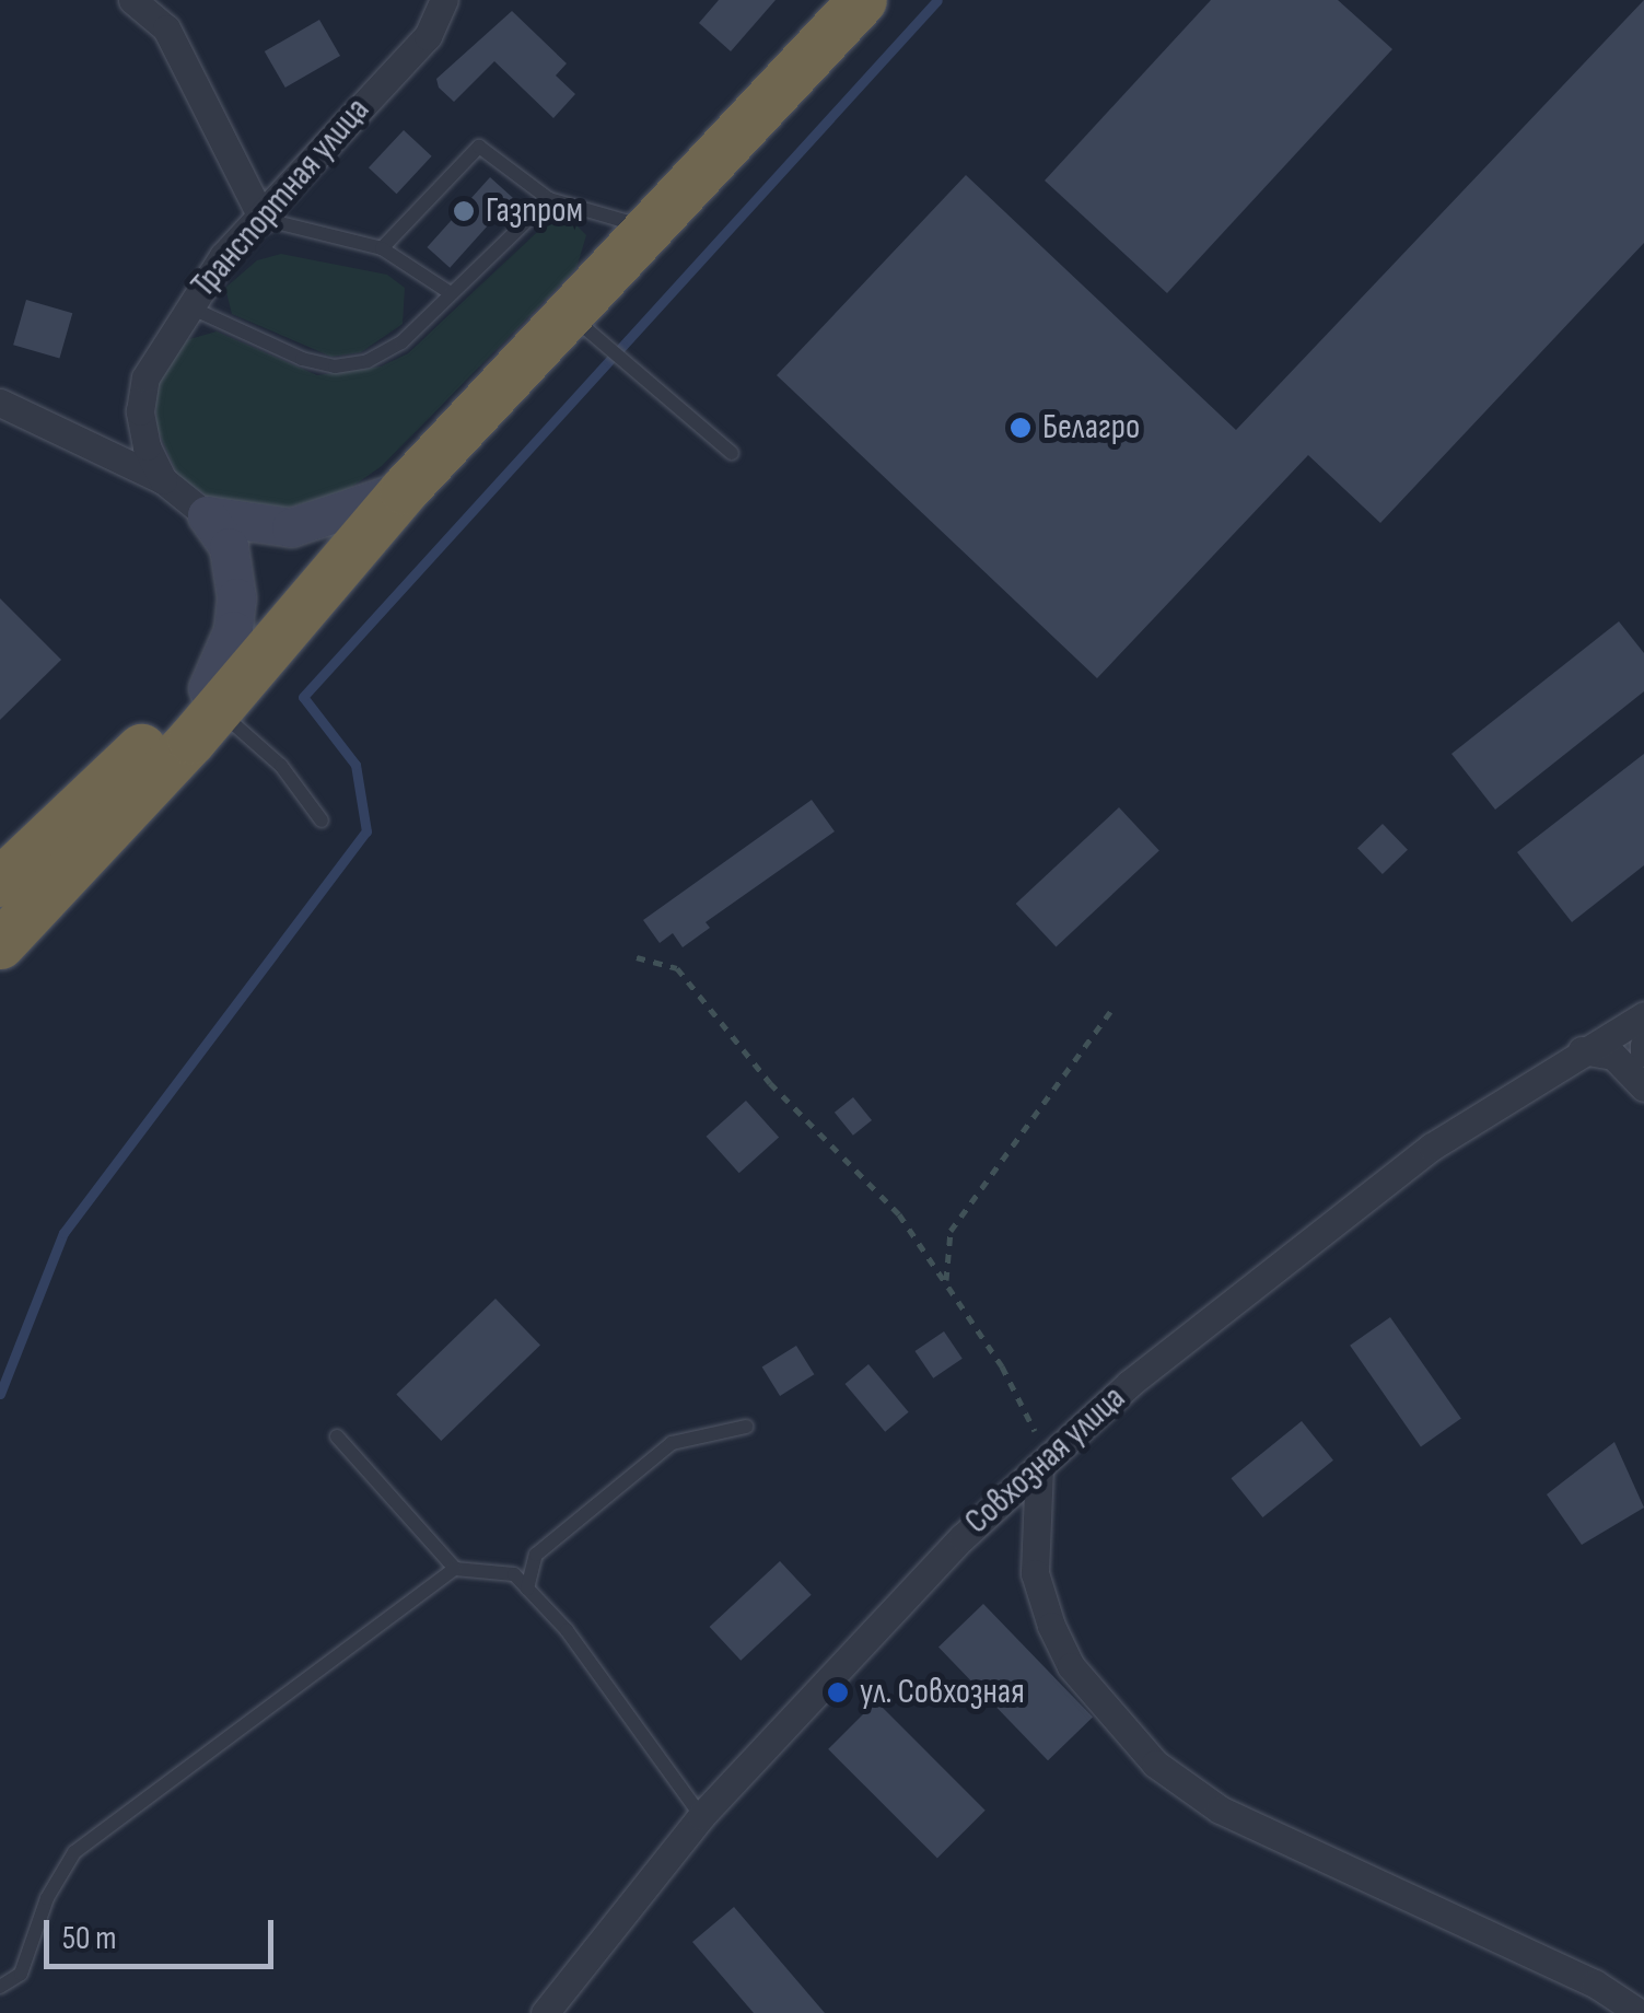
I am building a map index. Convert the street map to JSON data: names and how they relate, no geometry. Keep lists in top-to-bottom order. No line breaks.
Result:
{"streets":{"street":["Транспортная улица","Совхозная улица"]},"places":["Газпром","Белагро","ул. Совхозная"],"scale_bar":"50 m"}
